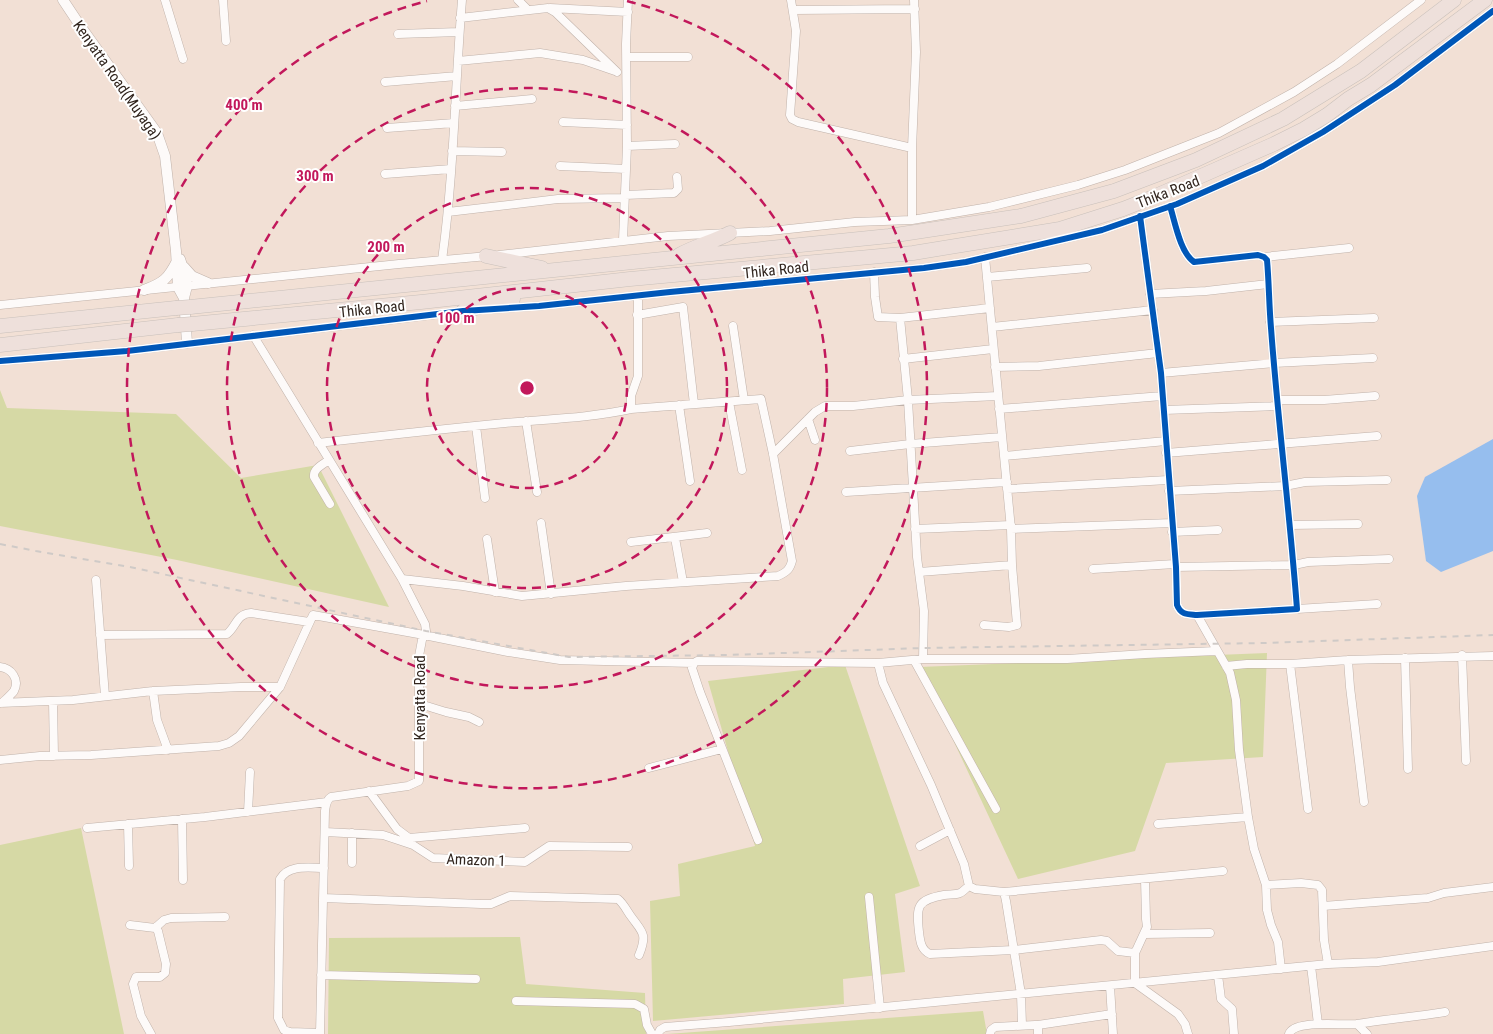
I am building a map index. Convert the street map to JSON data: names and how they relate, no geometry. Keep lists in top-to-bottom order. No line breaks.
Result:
{"streets":{"highway":["Thika Road"],"main road":["Kenyatta Road(Muyaga)"],"street":["Kenyatta Road","Amazon 1"]},"crossings":[["Thika Road","Kenyatta Road"]],"rings":["400 m","300 m","200 m","100 m"]}
